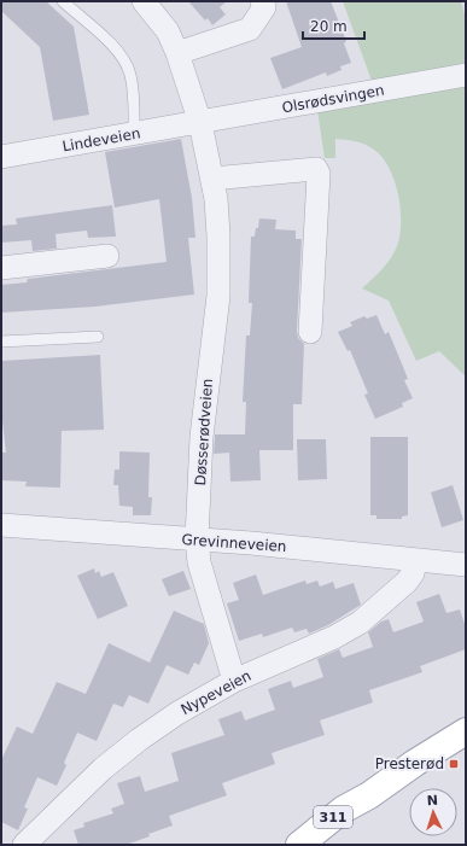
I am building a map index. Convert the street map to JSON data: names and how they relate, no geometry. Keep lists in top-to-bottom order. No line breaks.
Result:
{"streets":{"main road":["311"],"street":["Olsrødsvingen","Lindeveien","Døsserødveien","Grevinneveien","Nypeveien"]},"crossings":[["Olsrødsvingen","Lindeveien"],["Olsrødsvingen","Døsserødveien"],["Lindeveien","Døsserødveien"],["Døsserødveien","Grevinneveien"],["Døsserødveien","Nypeveien"],["Grevinneveien","Nypeveien"]],"places":{"transit":["Presterød"]},"scale_bar":"20 m","north":"top"}
